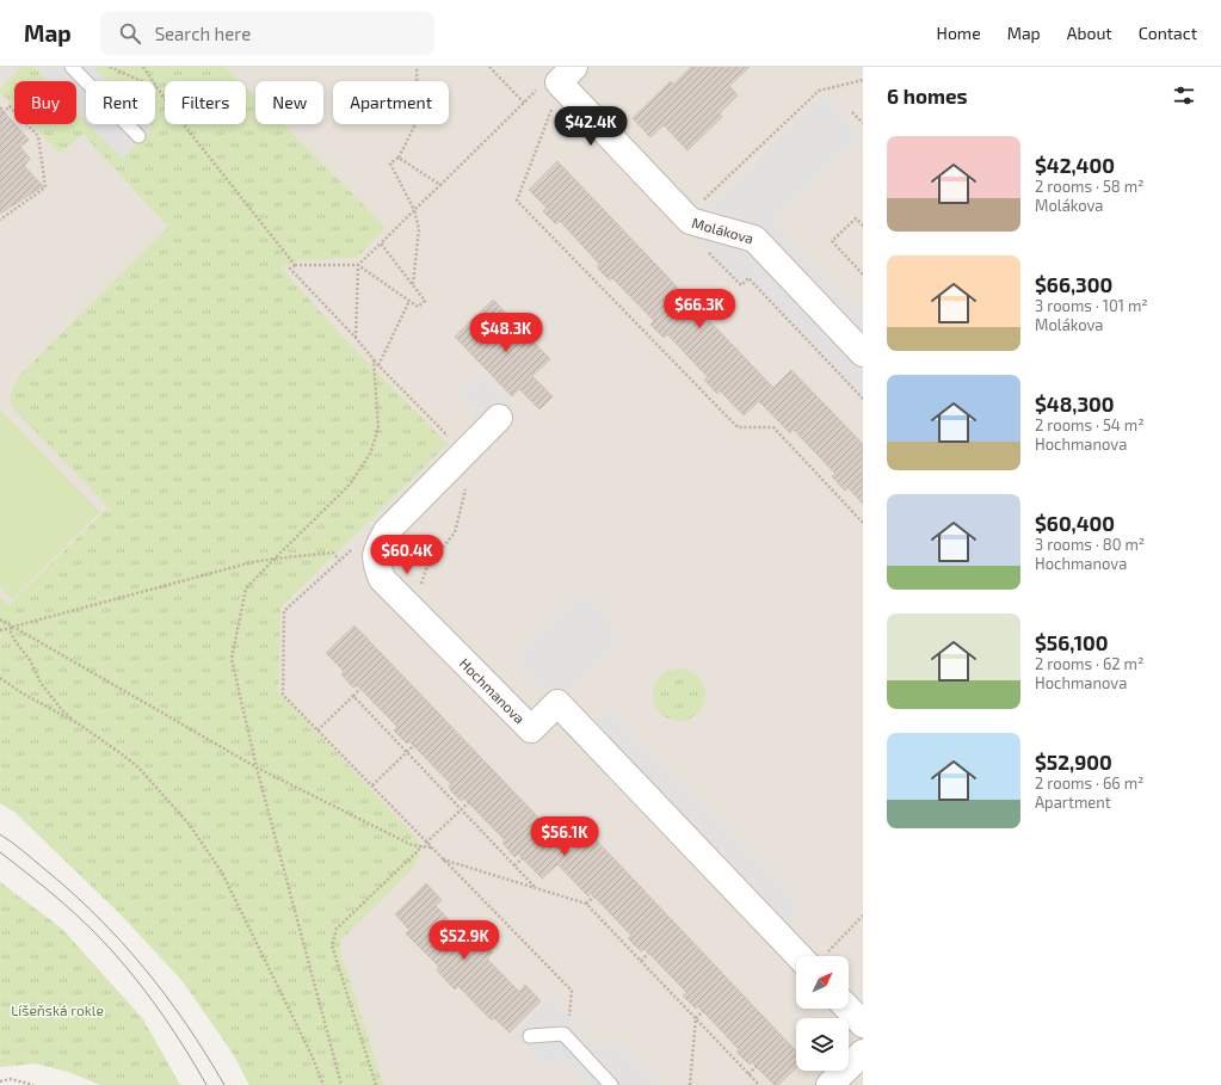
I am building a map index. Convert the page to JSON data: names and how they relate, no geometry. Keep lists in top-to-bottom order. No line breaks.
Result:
{"streets":{"street":["Molákova","Hochmanova"]},"parks":["Líšeňská rokle"],"north":"top right","page":{"header":"Map","search":"Search here","nav":["Home","Map","About","Contact"],"heading":"6 homes","chip":["Buy","Rent","Filters","New","Apartment"],"price":["$42.4K","$66.3K","$48.3K","$60.4K","$56.1K","$52.9K"],"list":[{"name":"$42,400","note":"2 rooms · 58 m² · Molákova"},{"name":"$66,300","note":"3 rooms · 101 m² · Molákova"},{"name":"$48,300","note":"2 rooms · 54 m² · Hochmanova"},{"name":"$60,400","note":"3 rooms · 80 m² · Hochmanova"},{"name":"$56,100","note":"2 rooms · 62 m² · Hochmanova"},{"name":"$52,900","note":"2 rooms · 66 m² · Apartment"}]}}
